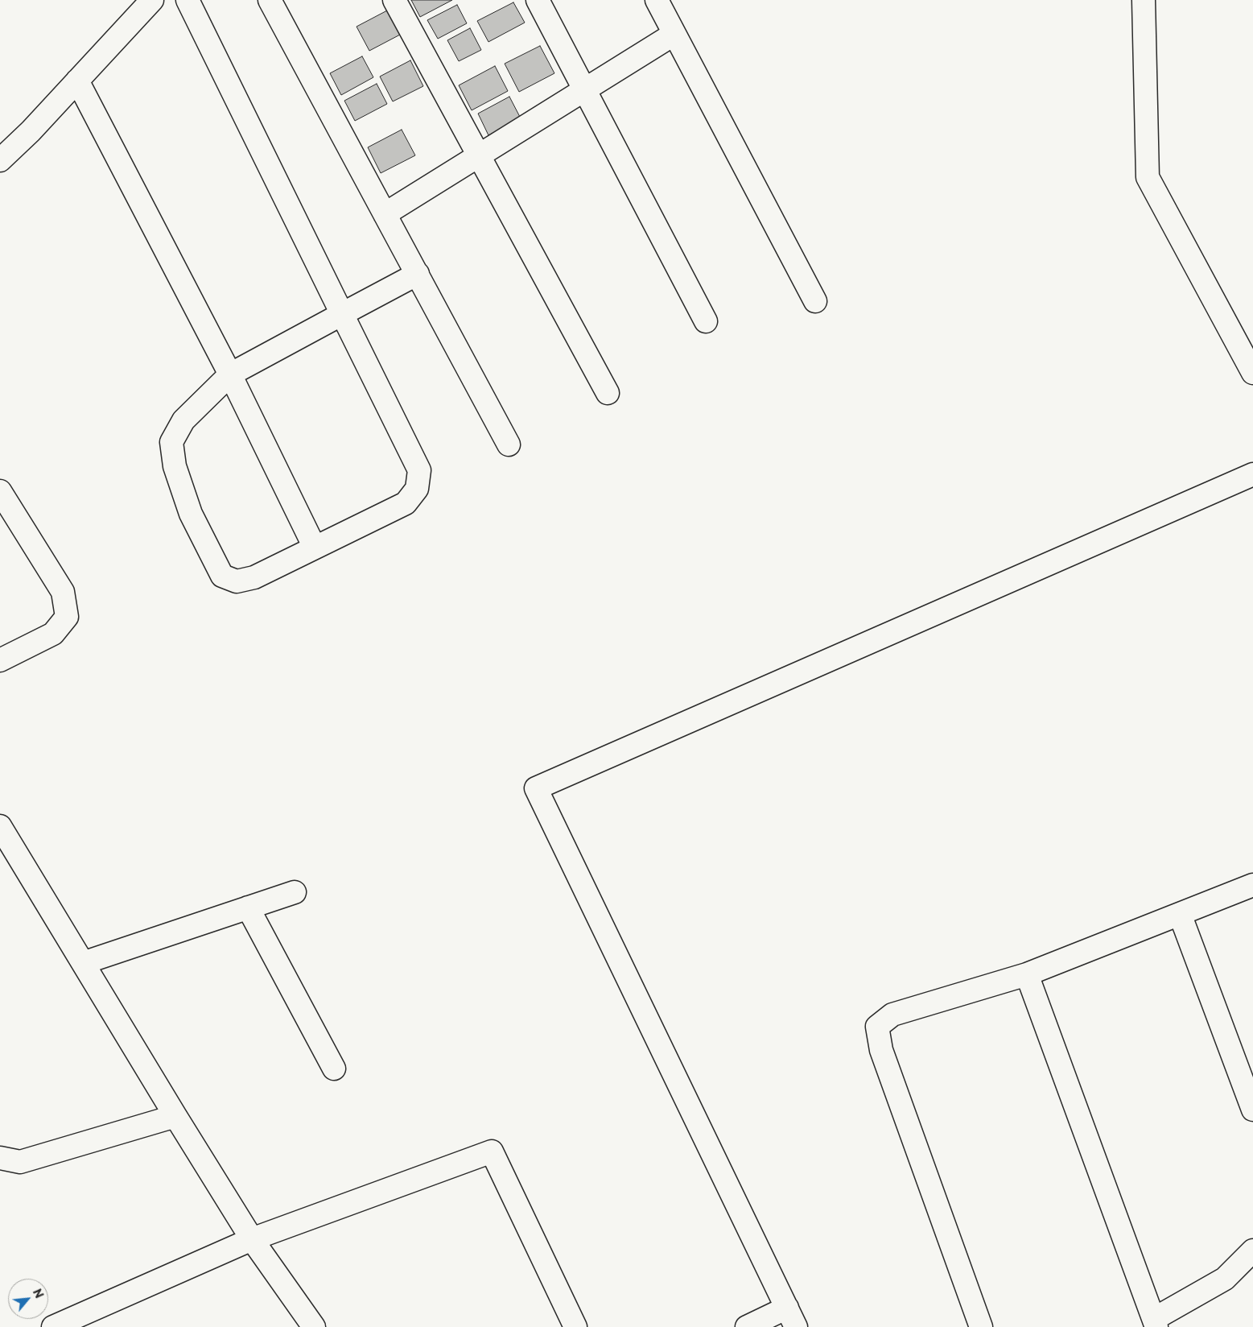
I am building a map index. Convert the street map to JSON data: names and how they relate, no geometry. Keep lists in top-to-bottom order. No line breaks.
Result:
{"north":"top right"}
